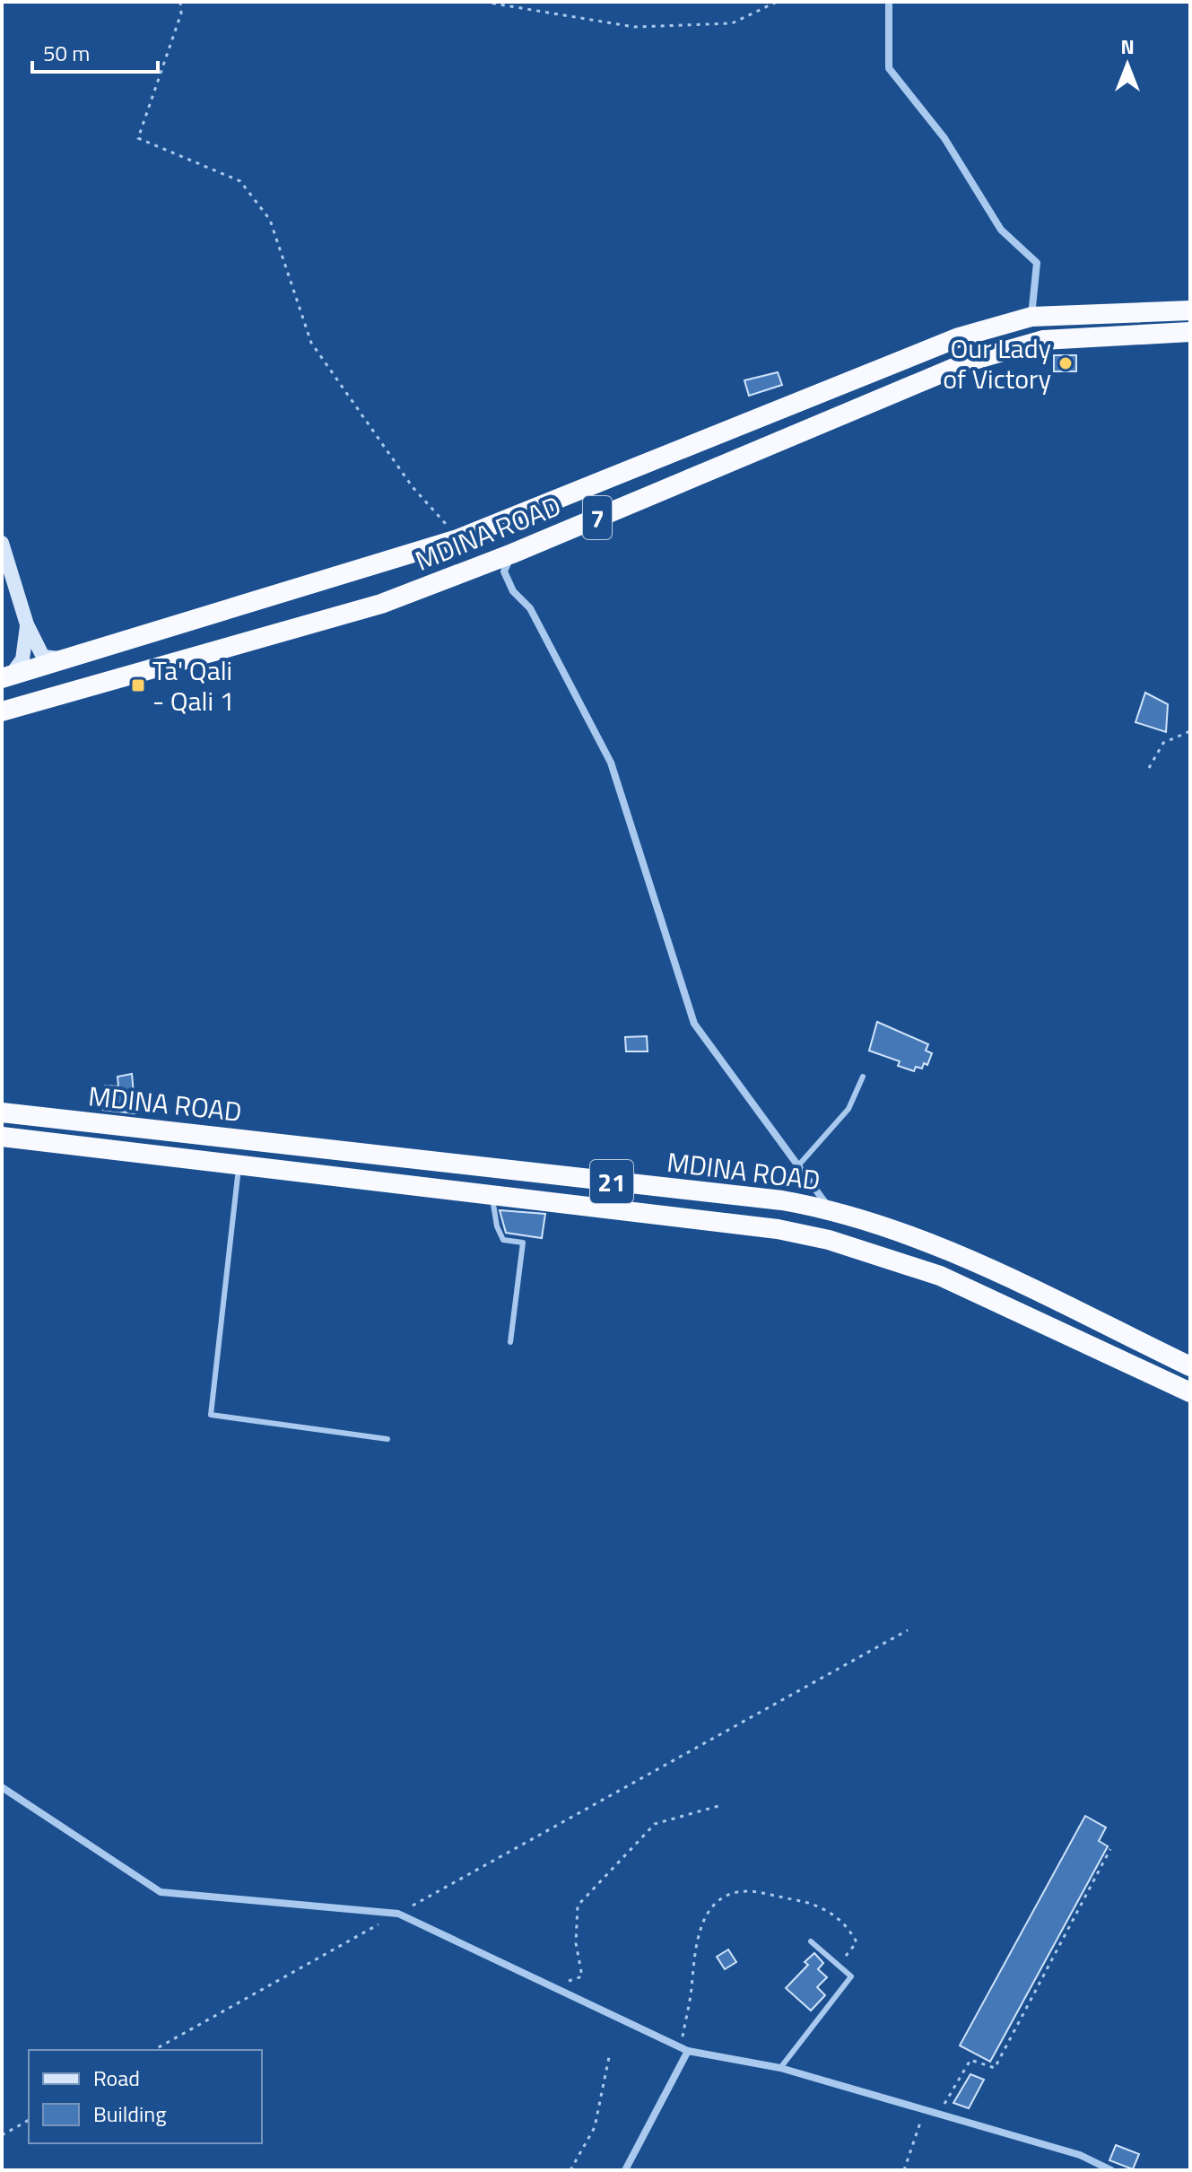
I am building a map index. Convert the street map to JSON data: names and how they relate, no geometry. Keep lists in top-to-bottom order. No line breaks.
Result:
{"streets":{"highway":["7","MDINA ROAD","21"]},"places":{"other":["Our Lady of Victory"],"transit":["Ta' Qali - Qali 1"]},"legend":["Road","Building"],"scale_bar":"50 m","north":"top"}
